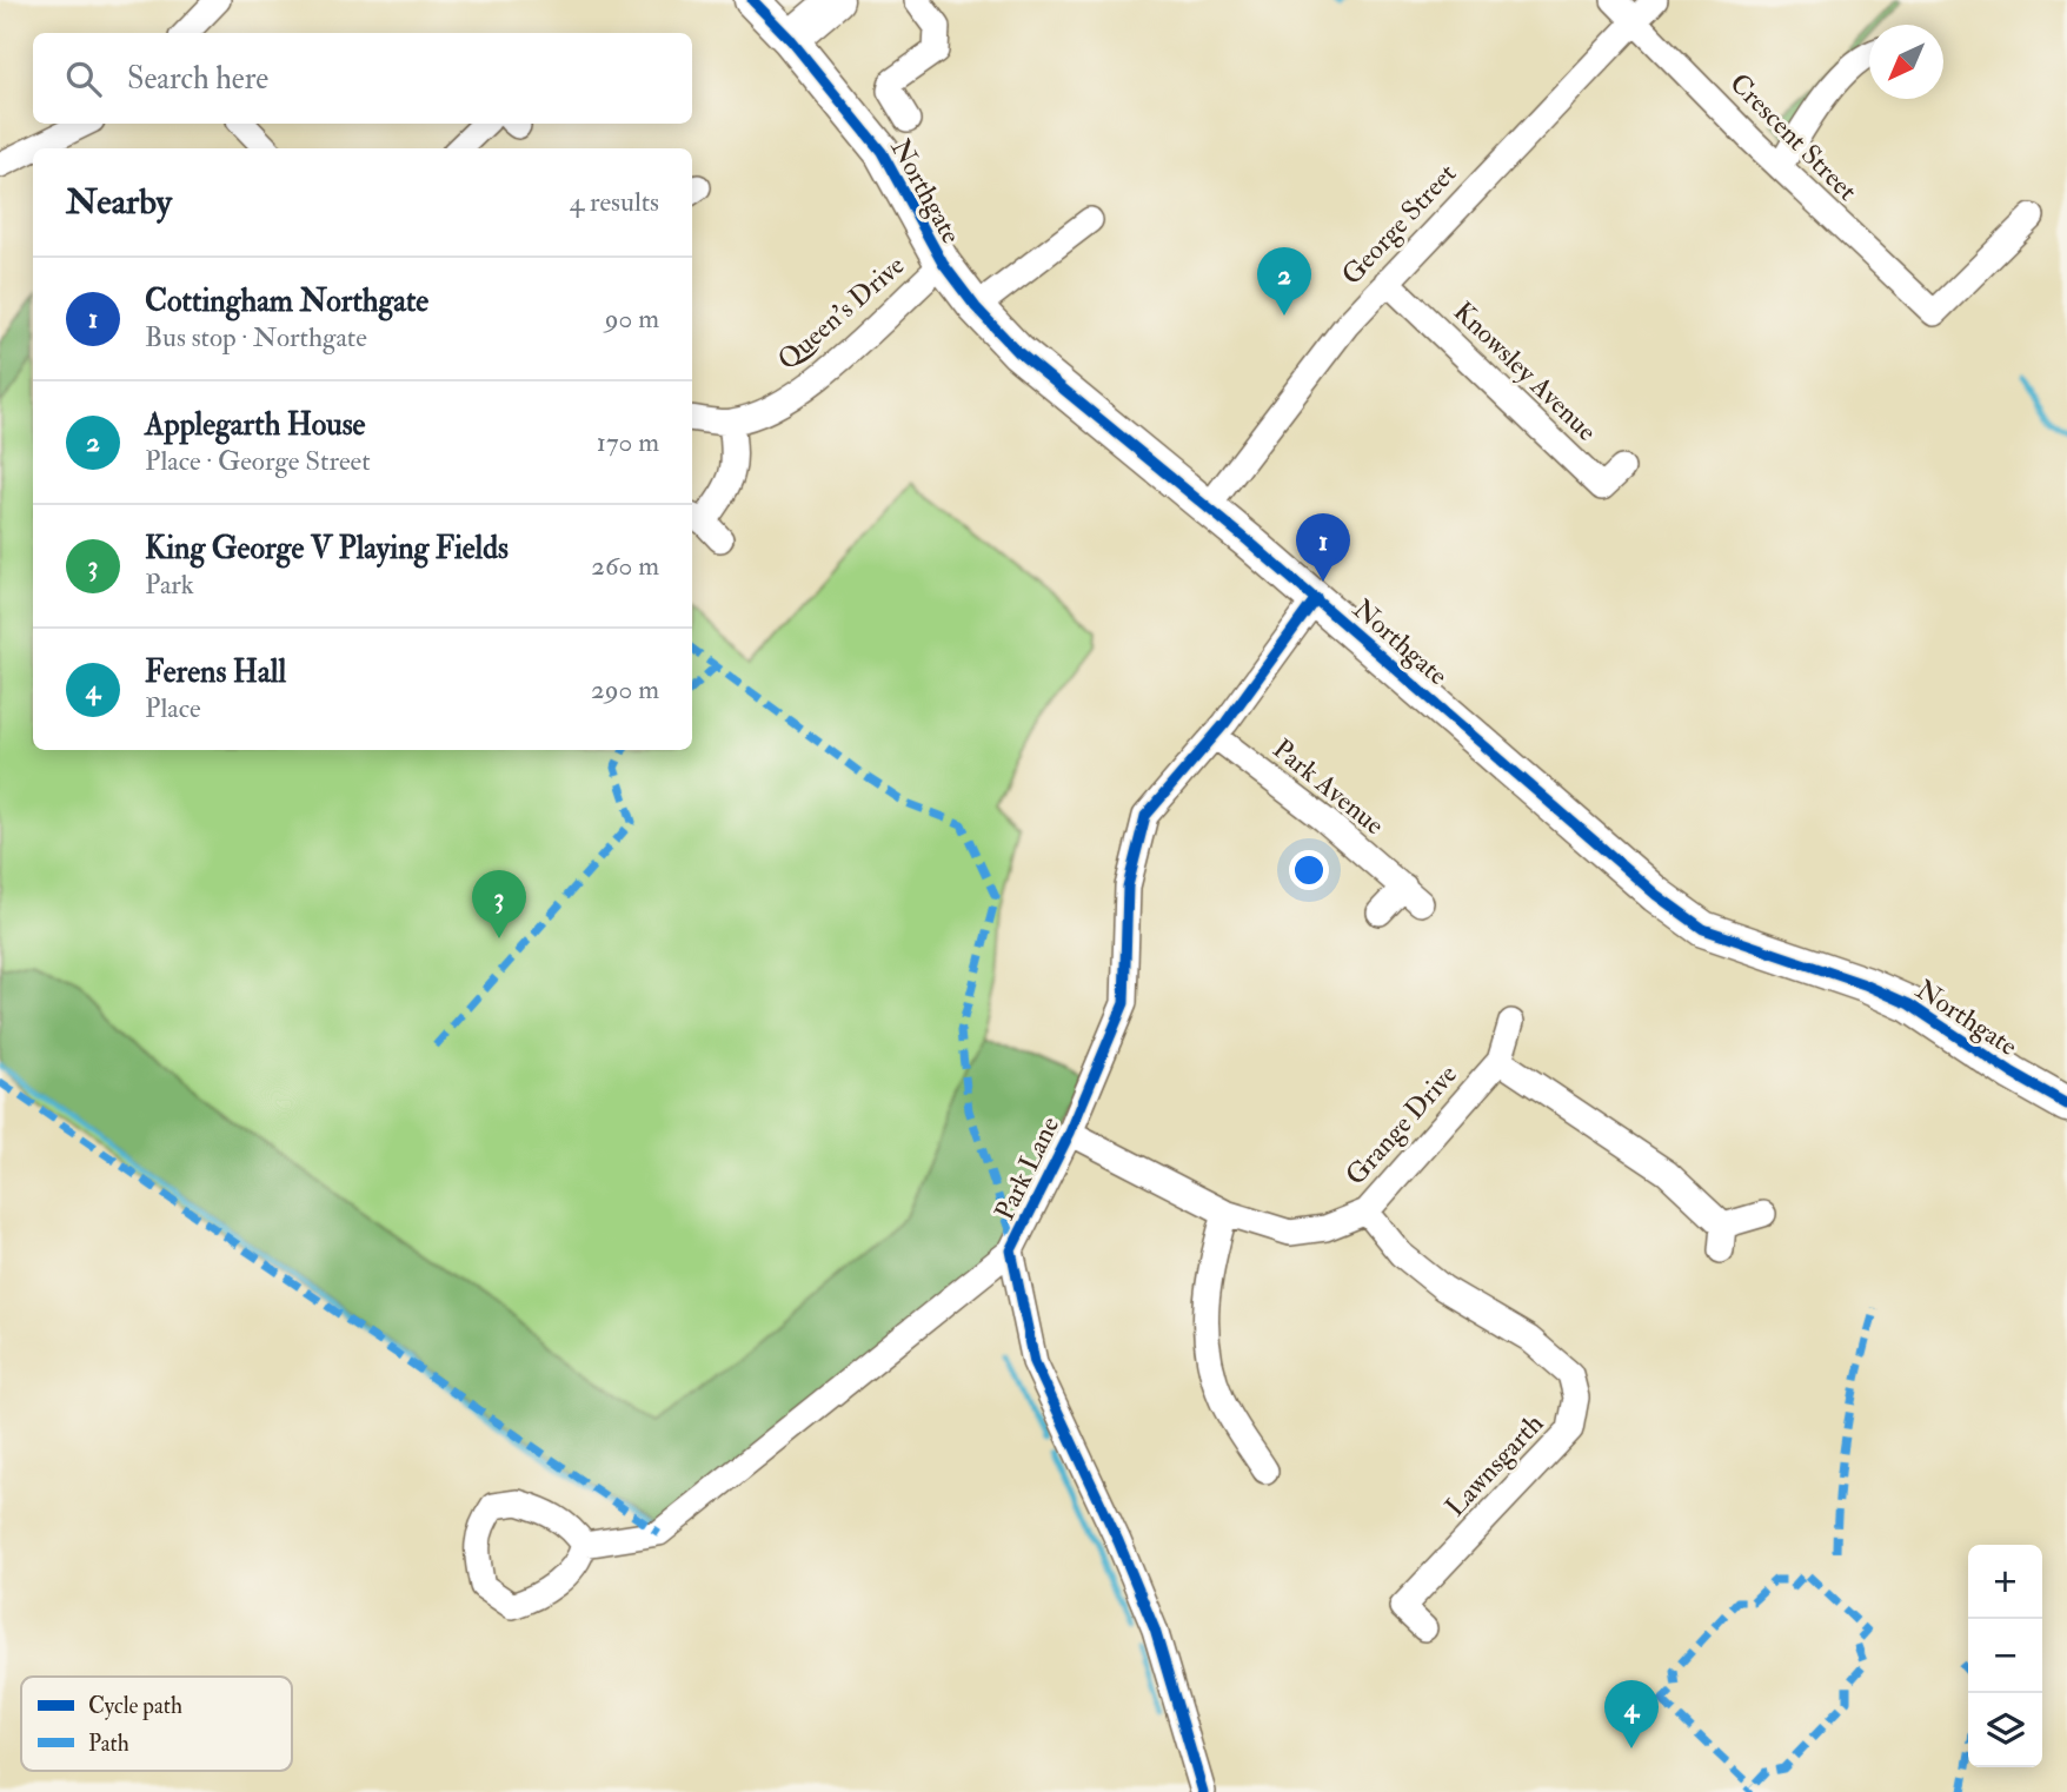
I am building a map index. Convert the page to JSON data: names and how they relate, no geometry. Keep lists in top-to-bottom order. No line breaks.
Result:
{"streets":{"street":["Crescent Street","Northgate","George Street","Queen's Drive","Knowsley Avenue","Park Avenue","Grange Drive","Park Lane","Lawnsgarth"]},"crossings":[["Crescent Street","George Street"],["Northgate","George Street"],["Northgate","Queen's Drive"],["Northgate","Park Lane"],["George Street","Knowsley Avenue"],["Park Avenue","Park Lane"],["Grange Drive","Park Lane"],["Grange Drive","Lawnsgarth"]],"legend":["Cycle path","Path"],"north":"bottom left","page":{"search":"Search here","heading":["Nearby","4 results"],"pins":["2","1","3","4"],"list":[{"mark":"1","name":"Cottingham Northgate","note":"Bus stop · Northgate","value":"90 m"},{"mark":"2","name":"Applegarth House","note":"Place · George Street","value":"170 m"},{"mark":"3","name":"King George V Playing Fields","note":"Park","value":"260 m"},{"mark":"4","name":"Ferens Hall","note":"Place","value":"290 m"}],"map_buttons":["+","−"]}}
